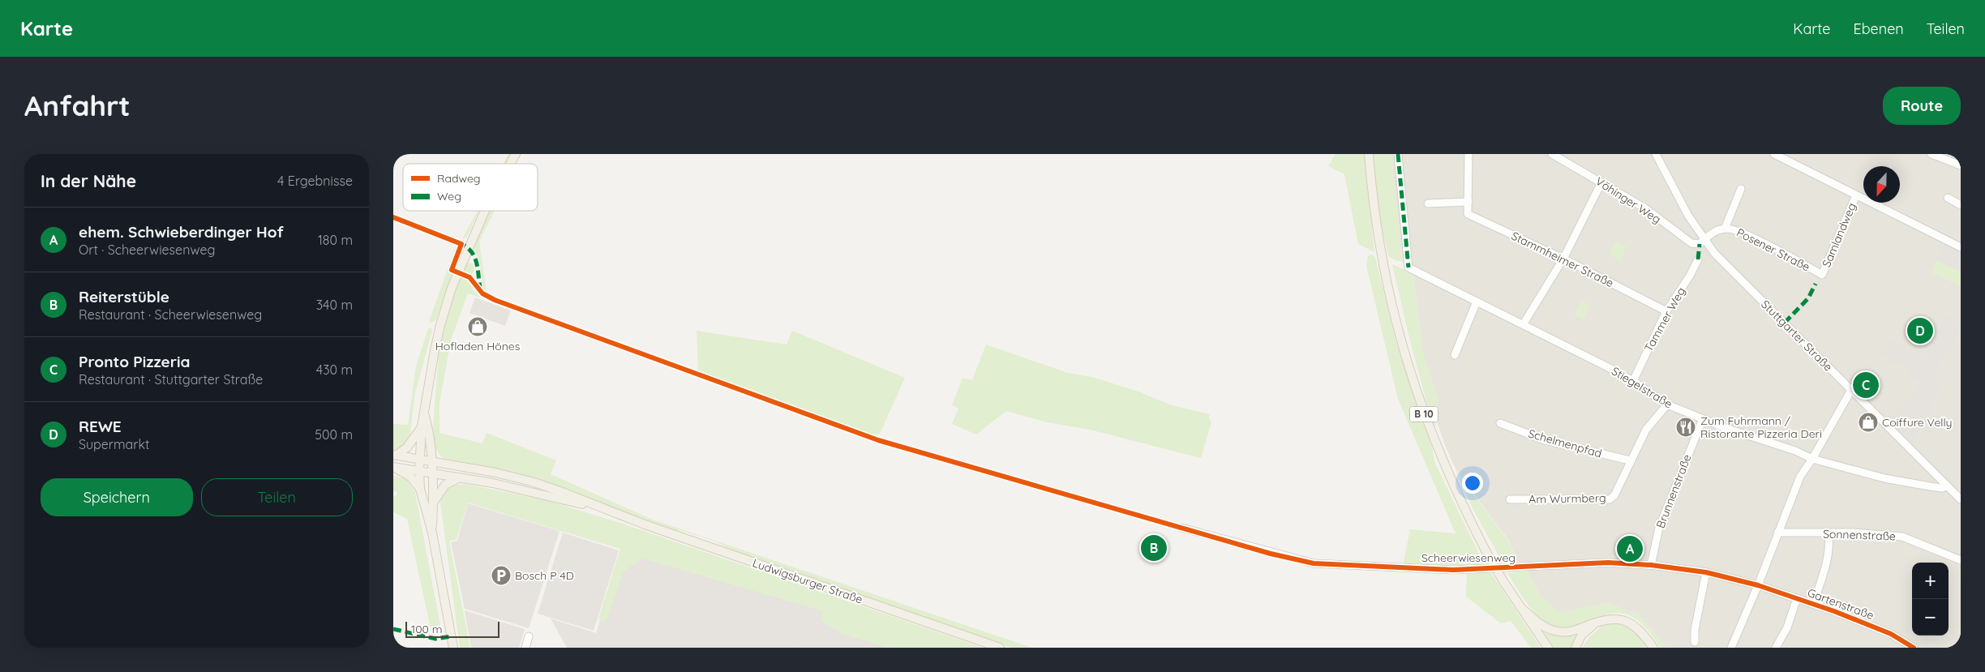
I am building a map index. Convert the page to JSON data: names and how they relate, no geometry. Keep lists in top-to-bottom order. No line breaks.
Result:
{"streets":{"main road":["B 10","Ludwigsburger Straße"],"street":["Vöhinger Weg","Samlandweg","Posener Straße","Stammheimer Straße","Tammer Weg","Stuttgarter Straße","Stiegelstraße","Schelmenpfad","Brunnenstraße","Am Wurmberg","Sonnenstraße","Scheerwiesenweg","Gartenstraße"]},"crossings":[["Vöhinger Weg","Posener Straße"],["Vöhinger Weg","Stuttgarter Straße"],["Samlandweg","Posener Straße"],["Posener Straße","Stuttgarter Straße"],["Stammheimer Straße","Tammer Weg"],["Tammer Weg","Stiegelstraße"],["Stiegelstraße","Brunnenstraße"],["Stiegelstraße","Am Wurmberg"],["Schelmenpfad","Am Wurmberg"],["Brunnenstraße","Scheerwiesenweg"],["Scheerwiesenweg","Gartenstraße"]],"places":{"shop":["Hofladen Hönes","Coiffure Velly"],"restaurant":["Zum Fuhrmann / Ristorante Pizzeria Deri"],"parking":["Bosch P 4D"]},"legend":["Radweg","Weg"],"scale_bar":"100 m","north":"bottom","page":{"header":"Karte","nav":["Karte","Ebenen","Teilen"],"buttons":["Route",["Speichern","Teilen"]],"title":"Anfahrt","heading":["In der Nähe","4 Ergebnisse"],"list":[{"mark":"A","name":"ehem. Schwieberdinger Hof","note":"Ort · Scheerwiesenweg","value":"180 m"},{"mark":"B","name":"Reiterstüble","note":"Restaurant · Scheerwiesenweg","value":"340 m"},{"mark":"C","name":"Pronto Pizzeria","note":"Restaurant · Stuttgarter Straße","value":"430 m"},{"mark":"D","name":"REWE","note":"Supermarkt","value":"500 m"}],"pins":["D","C","B","A"],"map_buttons":["+","−"],"scale":"100 m"}}
